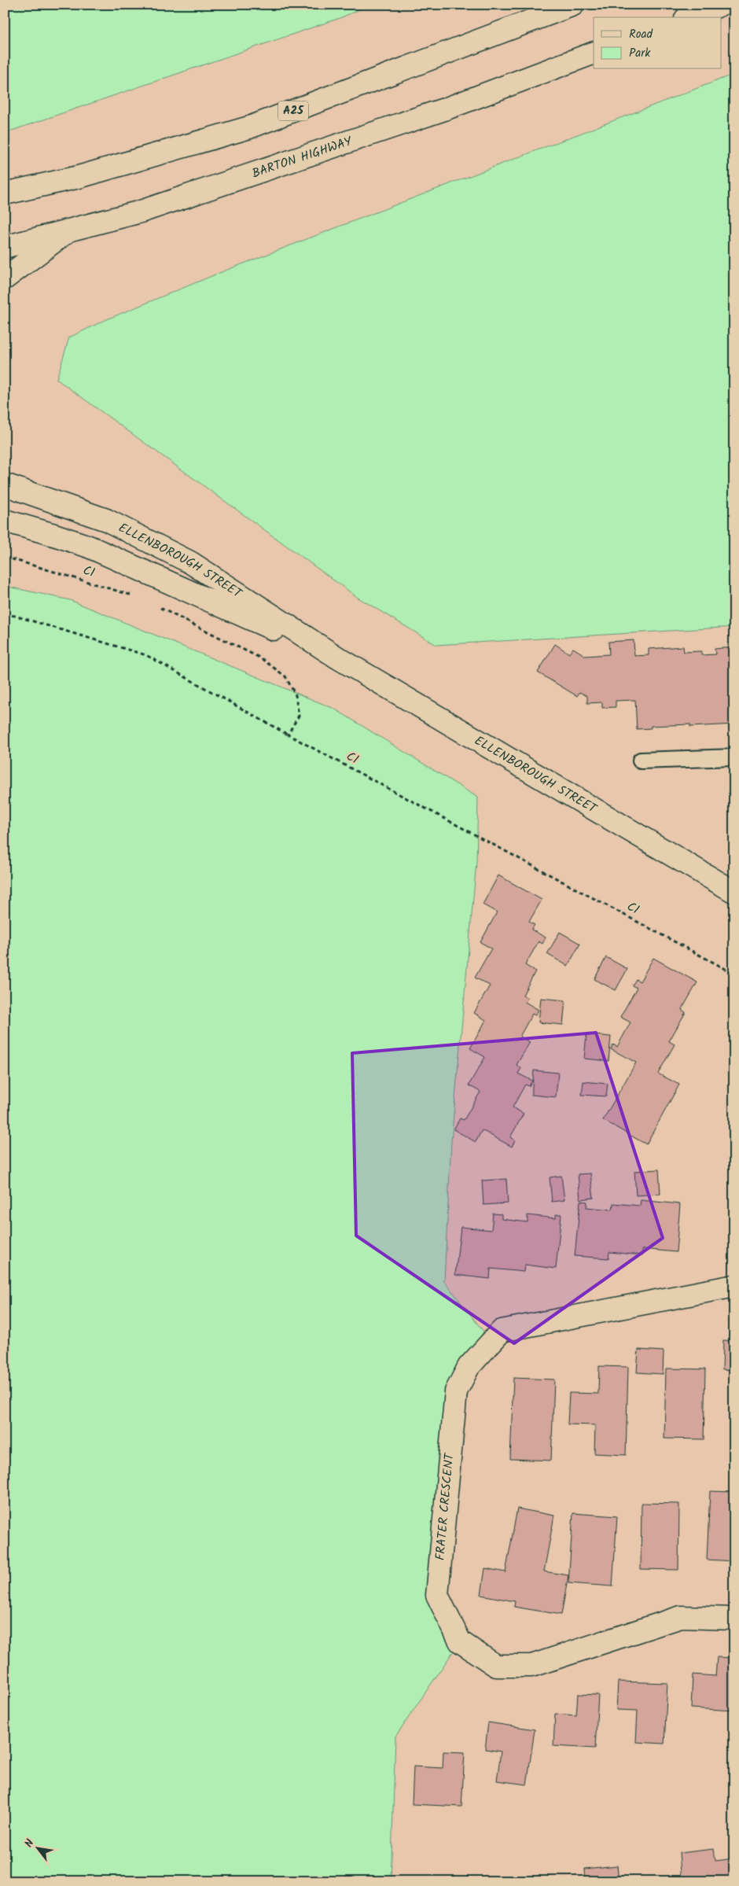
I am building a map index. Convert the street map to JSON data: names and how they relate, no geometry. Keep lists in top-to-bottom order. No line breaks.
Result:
{"streets":{"main road":["A25","BARTON HIGHWAY","ELLENBOROUGH STREET","FRATER CRESCENT"],"path":["C1"]},"legend":["Road","Park"],"north":"top left"}
